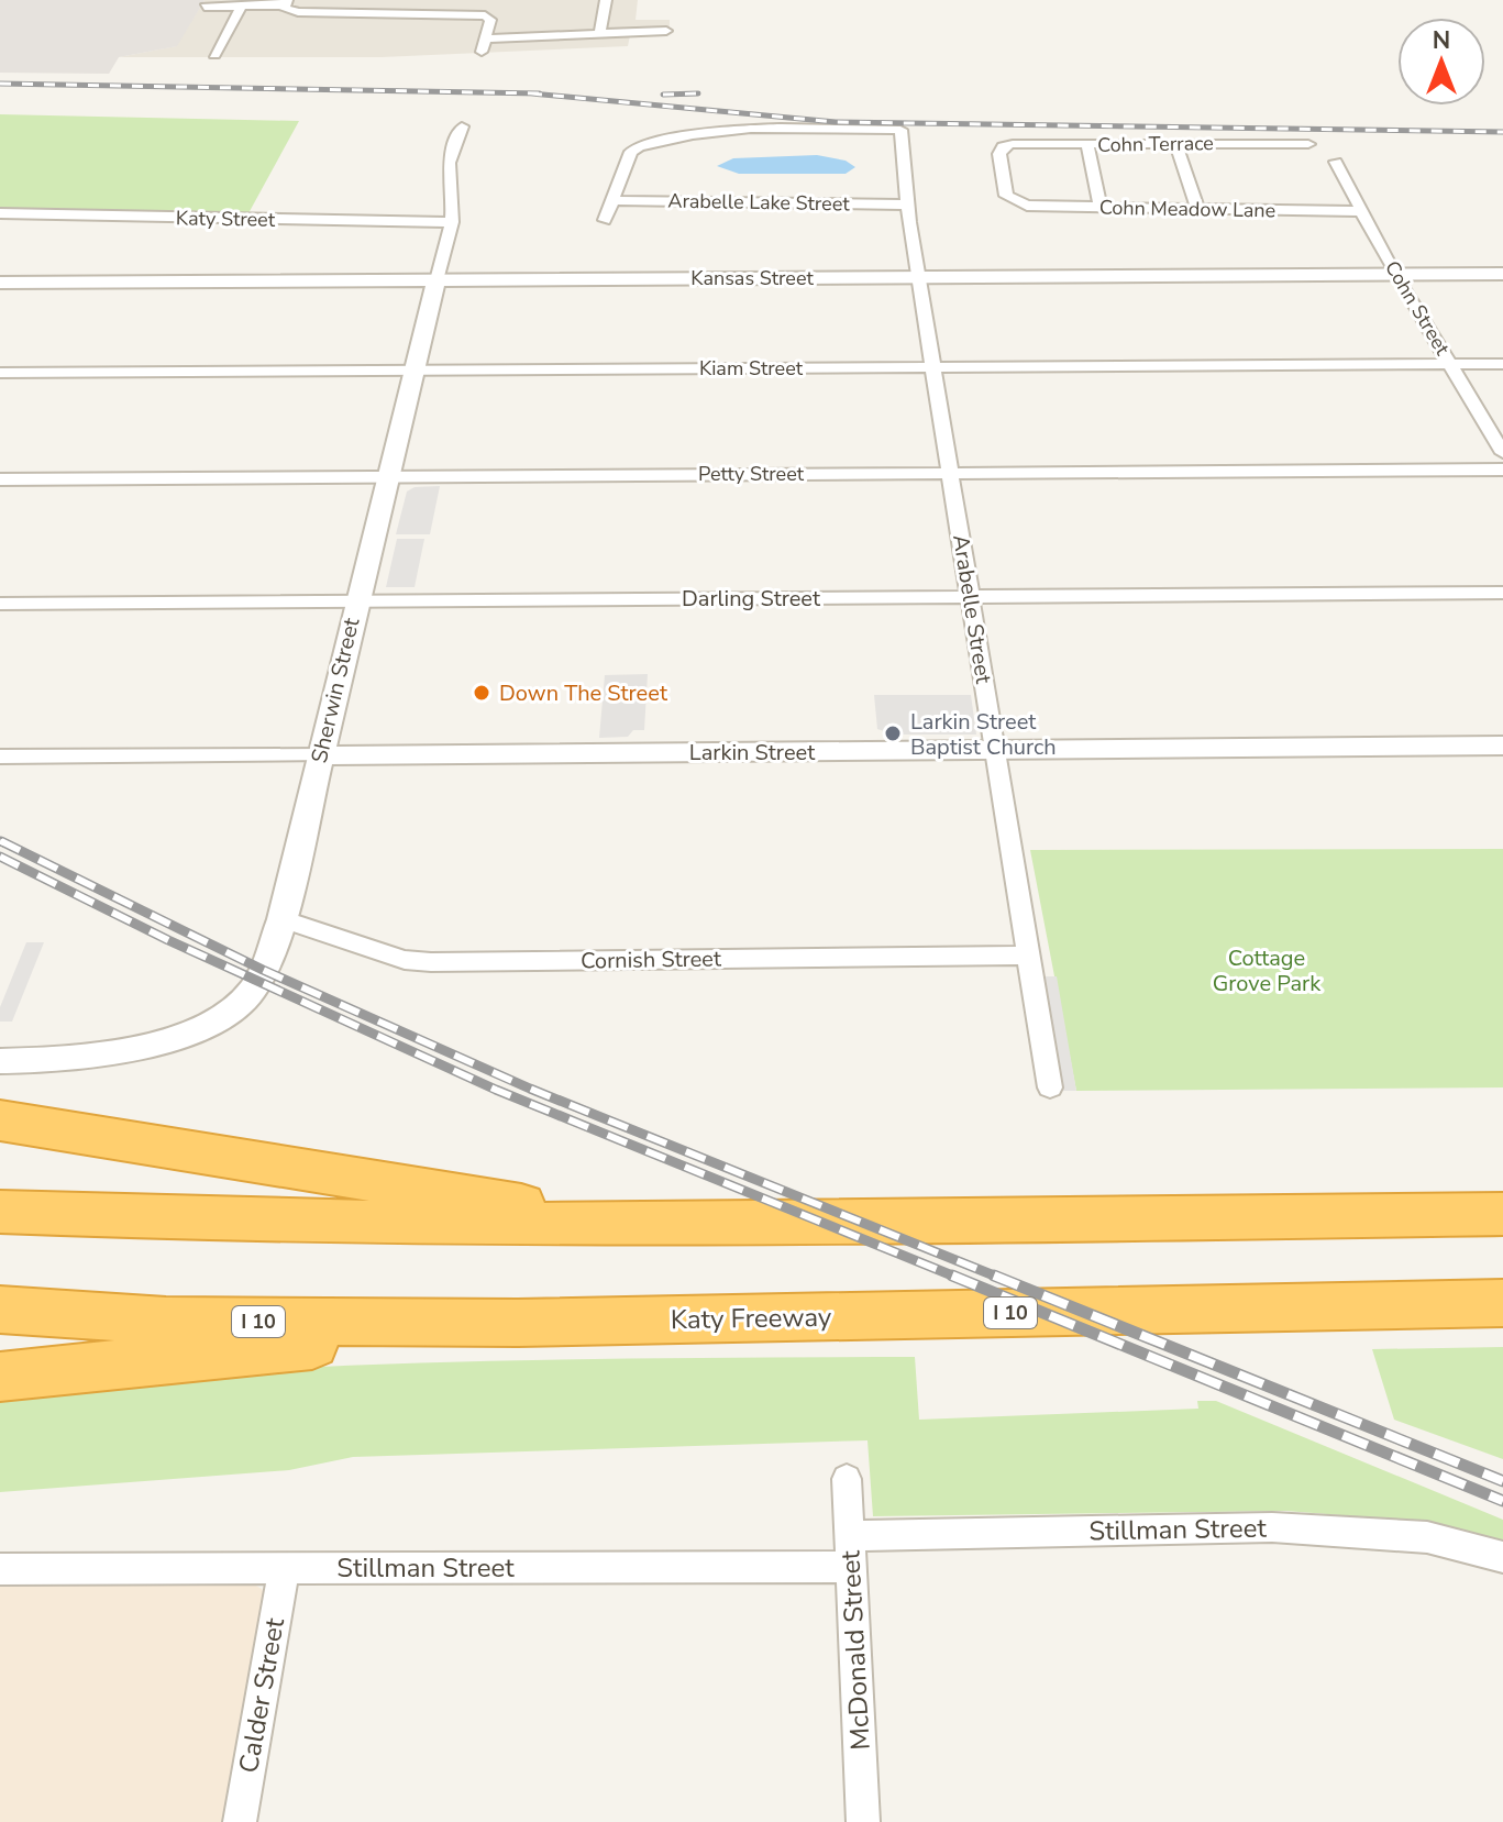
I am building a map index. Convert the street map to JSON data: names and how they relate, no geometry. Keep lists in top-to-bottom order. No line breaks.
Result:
{"streets":{"highway":["I 10","Katy Freeway"],"street":["Cohn Terrace","Arabelle Lake Street","Cohn Meadow Lane","Katy Street","Kansas Street","Cohn Street","Kiam Street","Petty Street","Darling Street","Arabelle Street","Sherwin Street","Larkin Street","Cornish Street","Stillman Street","McDonald Street","Calder Street"]},"crossings":[["Cohn Terrace","Cohn Meadow Lane"],["Arabelle Lake Street","Arabelle Street"],["Cohn Meadow Lane","Cohn Street"],["Katy Street","Sherwin Street"],["Kansas Street","Cohn Street"],["Kansas Street","Arabelle Street"],["Kansas Street","Sherwin Street"],["Cohn Street","Kiam Street"],["Kiam Street","Arabelle Street"],["Kiam Street","Sherwin Street"],["Petty Street","Arabelle Street"],["Petty Street","Sherwin Street"],["Darling Street","Arabelle Street"],["Darling Street","Sherwin Street"],["Arabelle Street","Larkin Street"],["Arabelle Street","Cornish Street"],["Sherwin Street","Larkin Street"],["Sherwin Street","Cornish Street"],["Stillman Street","McDonald Street"],["Stillman Street","Calder Street"]],"parks":["Cottage Grove Park"],"places":["Down The Street","Larkin Street Baptist Church"],"north":"top"}
